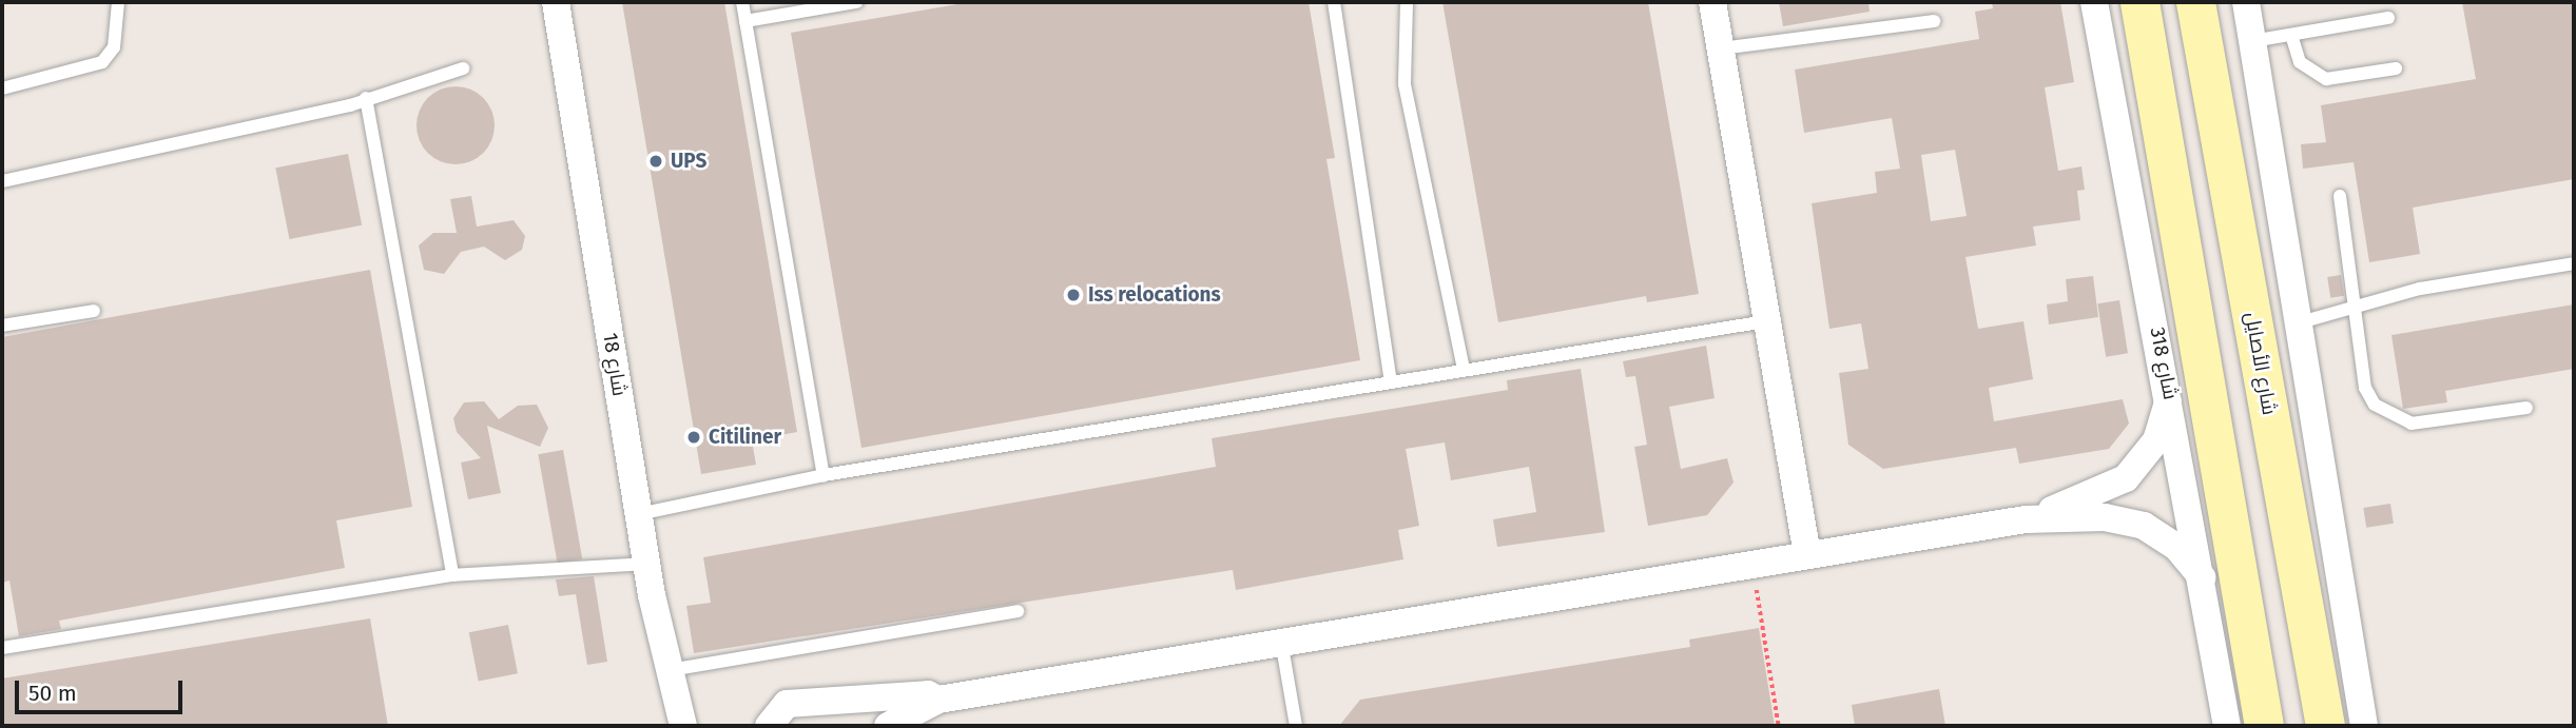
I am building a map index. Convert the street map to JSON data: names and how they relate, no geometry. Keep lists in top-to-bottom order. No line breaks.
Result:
{"streets":{"main road":["شارع الأصايل"],"street":["شارع 318","شارع 18"]},"places":["UPS","Iss relocations","Citiliner"],"scale_bar":"50 m"}
